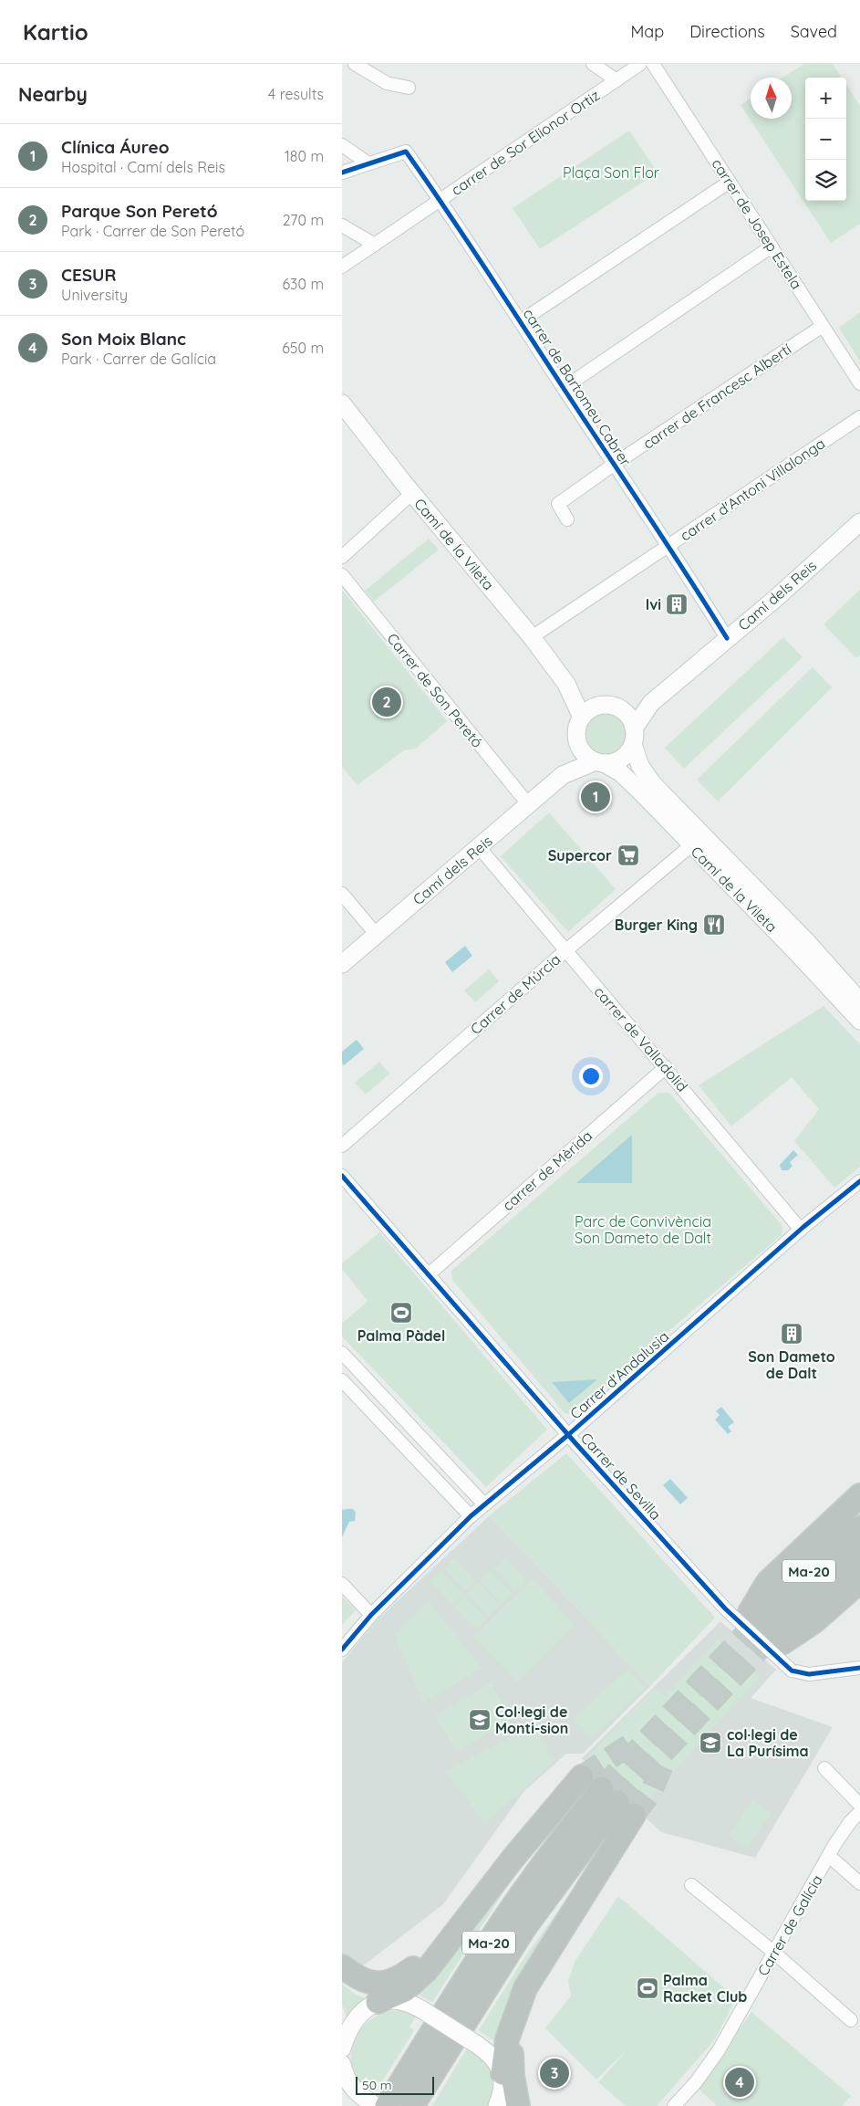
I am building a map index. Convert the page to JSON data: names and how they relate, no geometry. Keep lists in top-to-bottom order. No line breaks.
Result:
{"streets":{"highway":["Ma-20"],"street":["carrer de Sor Elionor Ortiz","carrer de Josep Estela","carrer de Bartomeu Cabrer","carrer de Francesc Albertí","carrer d'Antoni Villalonga","Camí de la Vileta","Camí dels Reis","Carrer de Son Peretó","Carrer de Múrcia","carrer de Valladolid","carrer de Mèrida","Carrer d'Andalusia","Carrer de Sevilla","Carrer de Galícia"]},"crossings":[["carrer de Sor Elionor Ortiz","carrer de Bartomeu Cabrer"],["carrer de Josep Estela","carrer de Francesc Albertí"],["carrer de Bartomeu Cabrer","carrer de Francesc Albertí"],["carrer de Bartomeu Cabrer","carrer d'Antoni Villalonga"],["carrer de Bartomeu Cabrer","Camí dels Reis"],["carrer d'Antoni Villalonga","Camí de la Vileta"],["Camí de la Vileta","Camí dels Reis"],["Camí de la Vileta","Carrer de Múrcia"],["Camí dels Reis","Carrer de Son Peretó"],["Camí dels Reis","carrer de Valladolid"],["Carrer de Múrcia","carrer de Valladolid"],["carrer de Valladolid","carrer de Mèrida"],["carrer de Valladolid","Carrer d'Andalusia"],["carrer de Mèrida","Carrer de Sevilla"],["Carrer d'Andalusia","Carrer de Sevilla"]],"parks":["Plaça Son Flor","Parc de Convivència Son Dameto de Dalt"],"places":{"building":["Ivi","Son Dameto de Dalt"],"supermarket":["Supercor"],"restaurant":["Burger King"],"sports":["Palma Pàdel","Palma Racket Club"],"school or university":["Col·legi de Monti-sion","col·legi de La Purísima"]},"scale_bar":"50 m","north":"top","page":{"header":"Kartio","nav":["Map","Directions","Saved"],"heading":["Nearby","4 results"],"map_buttons":["+","−"],"list":[{"mark":"1","name":"Clínica Áureo","note":"Hospital · Camí dels Reis","value":"180 m"},{"mark":"2","name":"Parque Son Peretó","note":"Park · Carrer de Son Peretó","value":"270 m"},{"mark":"3","name":"CESUR","note":"University","value":"630 m"},{"mark":"4","name":"Son Moix Blanc","note":"Park · Carrer de Galícia","value":"650 m"}],"pins":["2","1","3","4"],"scale":"50 m"}}
